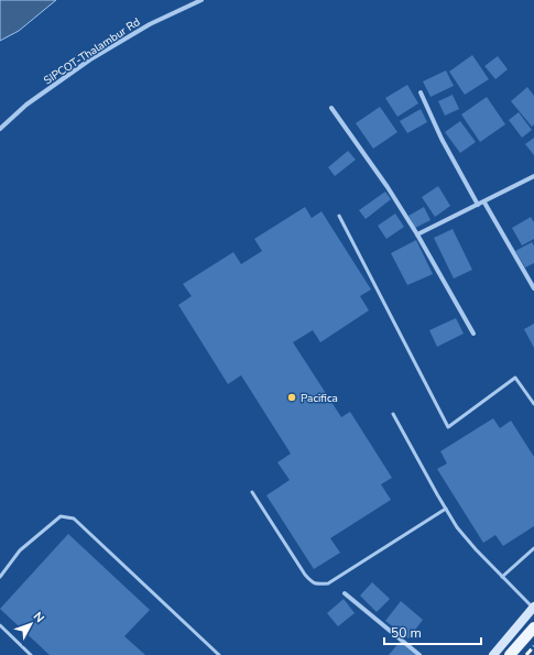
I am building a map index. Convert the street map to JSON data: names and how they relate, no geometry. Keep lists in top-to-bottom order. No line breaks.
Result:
{"streets":{"street":["SIPCOT-Thalambur Rd"]},"places":["Pacifica"],"scale_bar":"50 m","north":"top right"}
